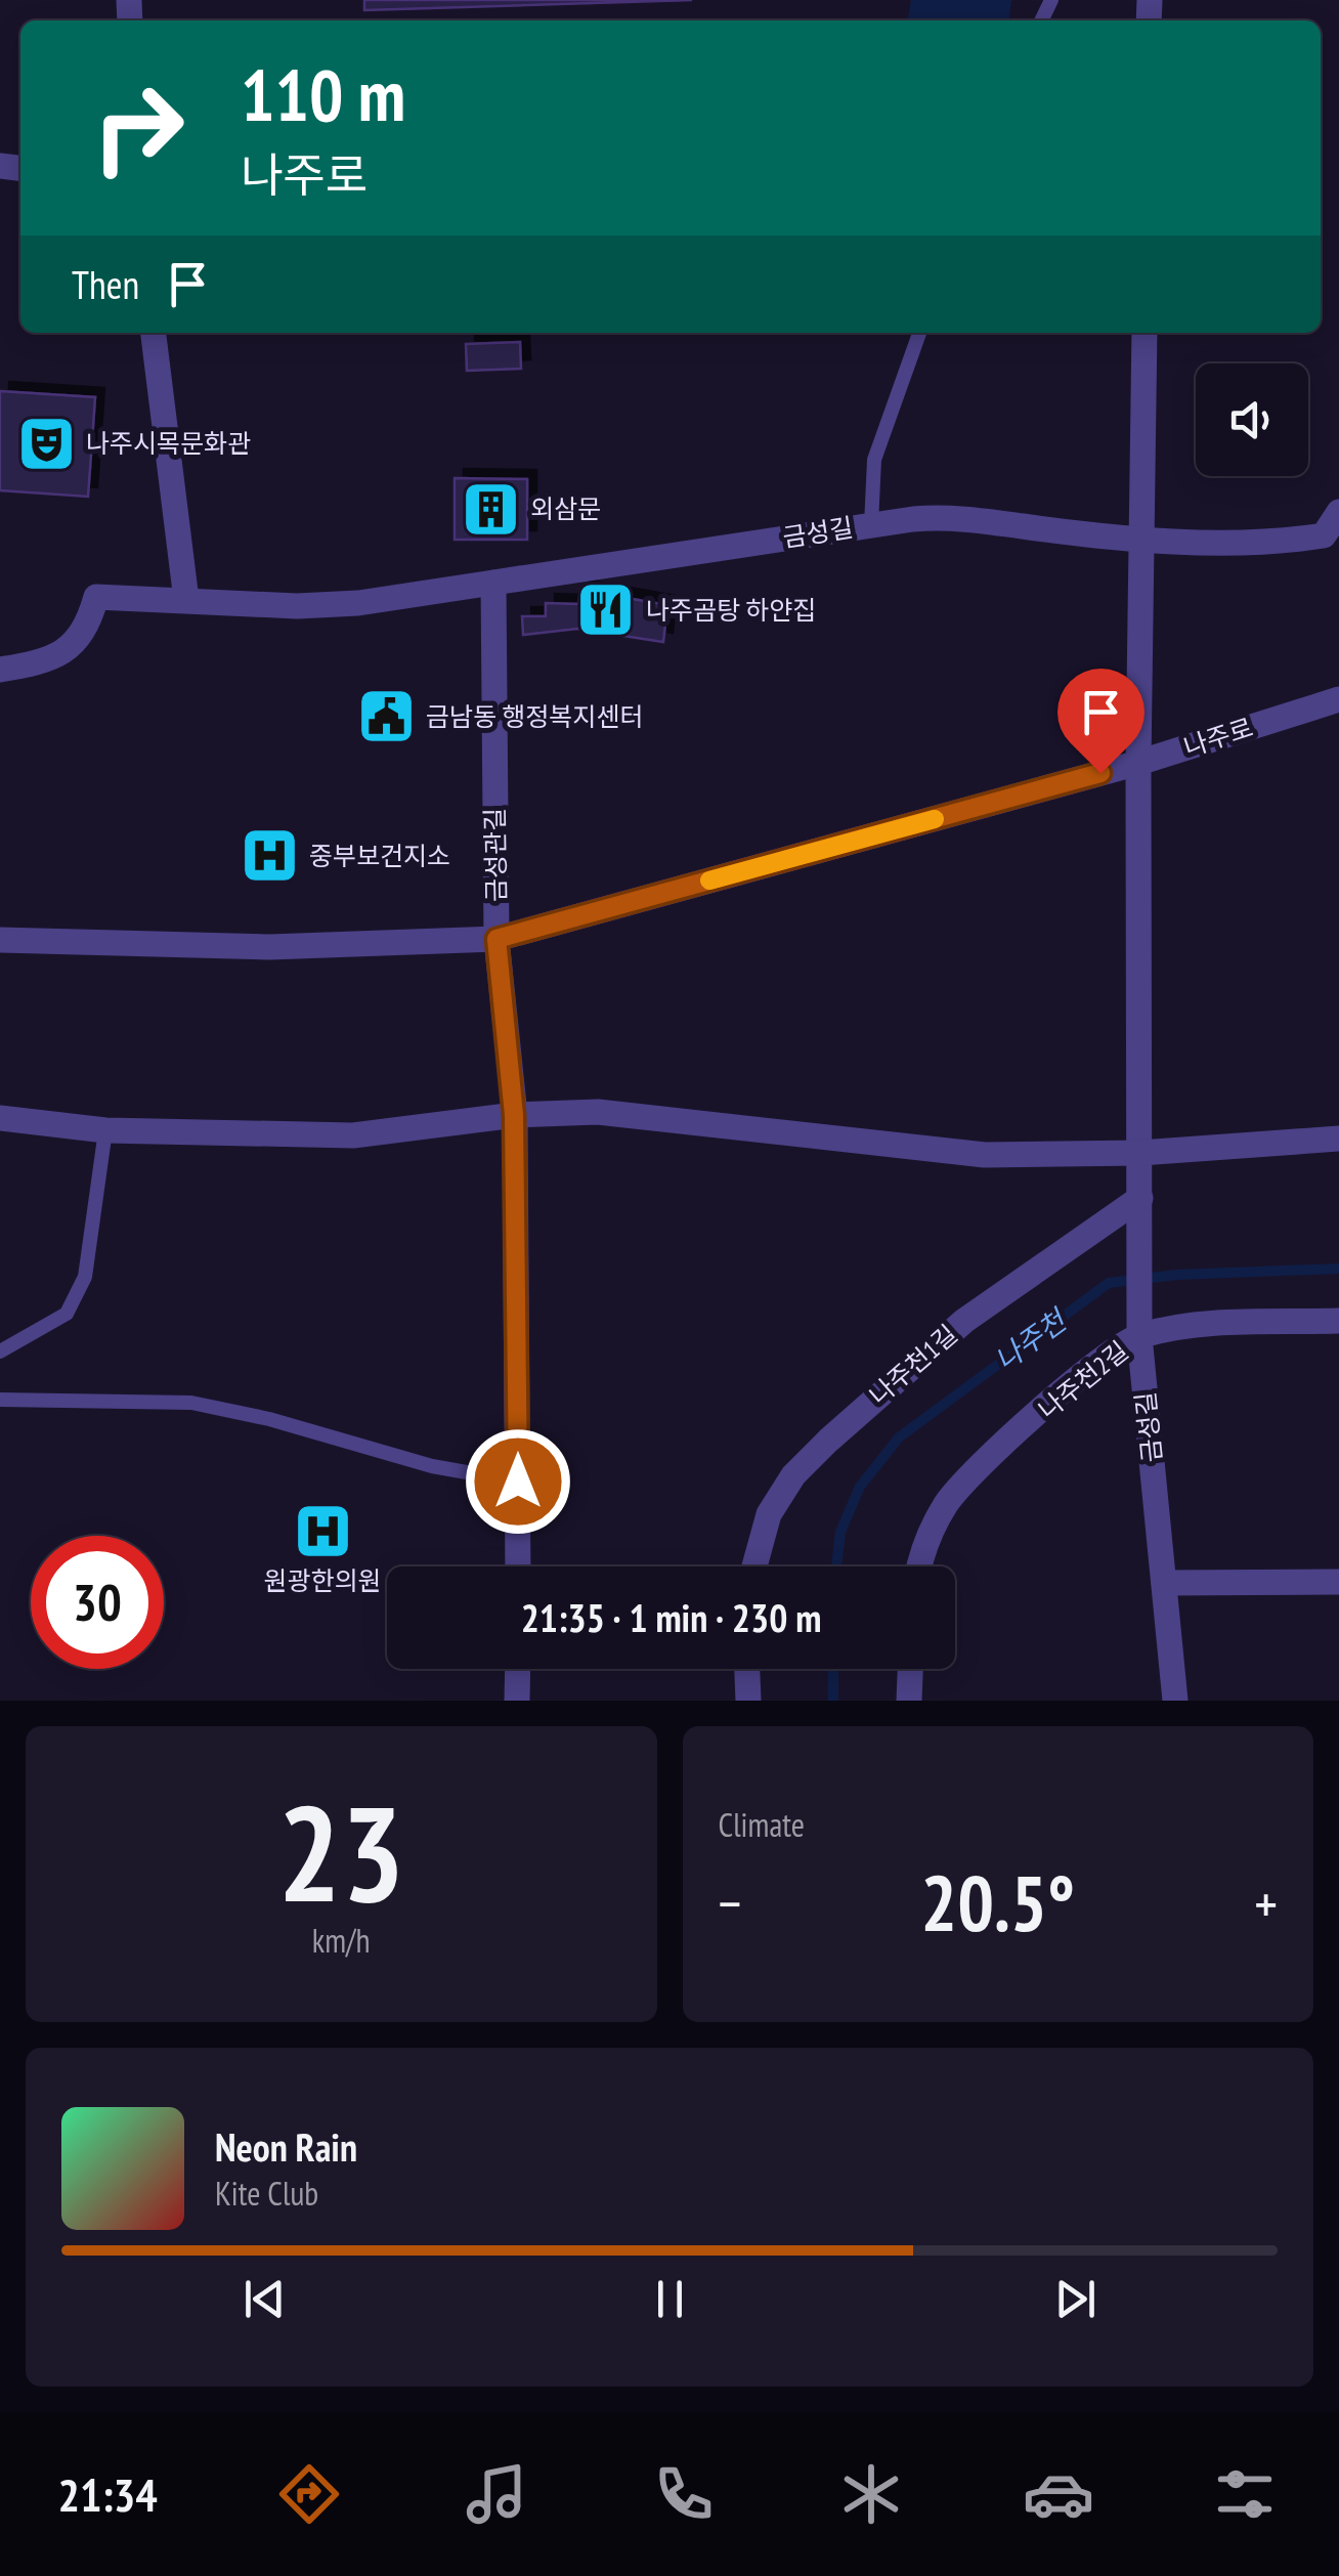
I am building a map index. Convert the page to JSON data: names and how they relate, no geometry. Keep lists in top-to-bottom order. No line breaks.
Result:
{"streets":{"street":["금성길","나주로","금성관길","나주천1길","나주천2길"]},"crossings":[["금성길","나주로"],["금성길","금성관길"],["금성길","나주천1길"],["금성길","나주천2길"],["나주로","금성관길"]],"water":["나주천"],"places":{"theatre":["나주시목문화관"],"building":["외삼문"],"restaurant":["나주곰탕 하얀집"],"public building":["금남동 행정복지센터"],"hospital":["중부보건지소","원광한의원"]},"page":{"turn":["110 m","나주로"],"then":"Then","limit":"30","trip":"21:35 · 1 min · 230 m","tile":[["23","km/h"],"Climate"],"heat":["−","20.5°","+"],"song":["Neon Rain","Kite Club"],"tabs":"21:34"}}
